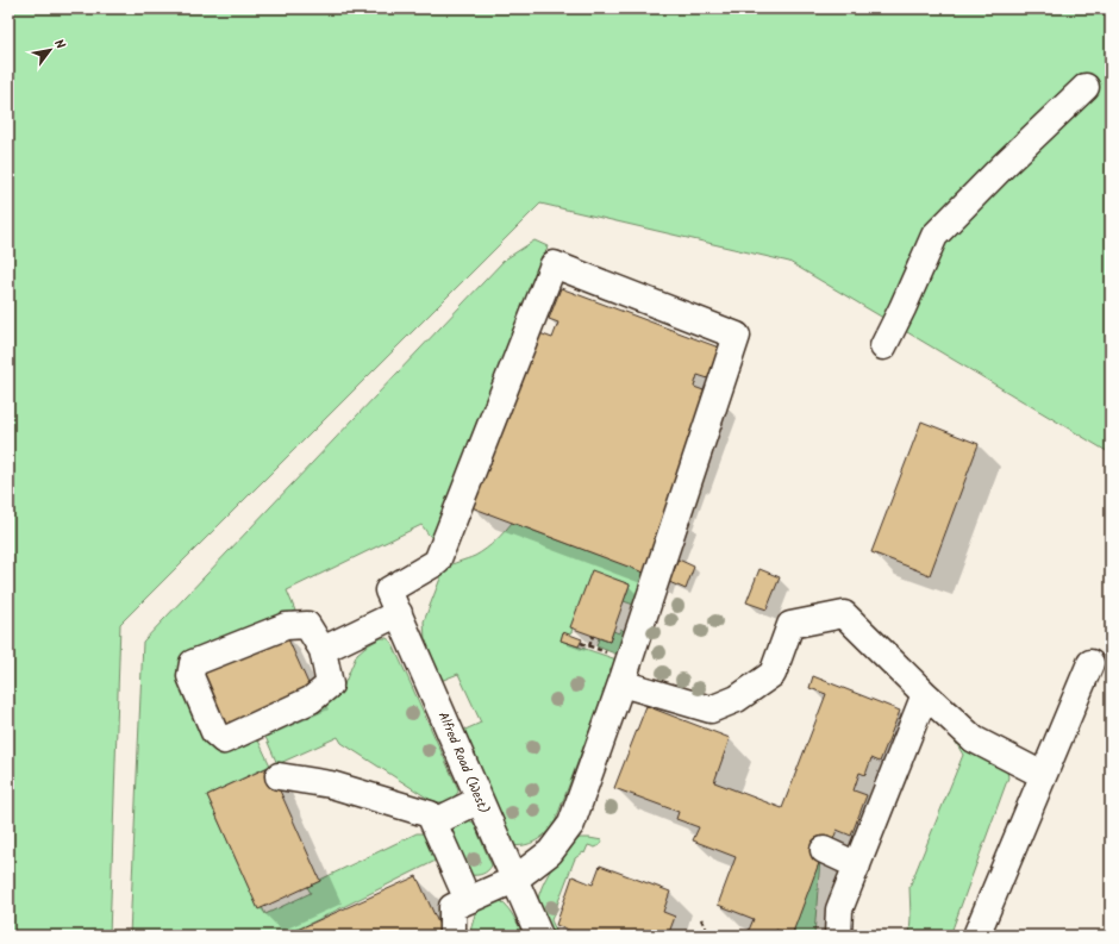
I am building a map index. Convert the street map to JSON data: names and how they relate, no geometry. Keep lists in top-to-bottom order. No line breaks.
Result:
{"streets":{"lane":["Alfred Road (West)"]},"north":"top right"}
